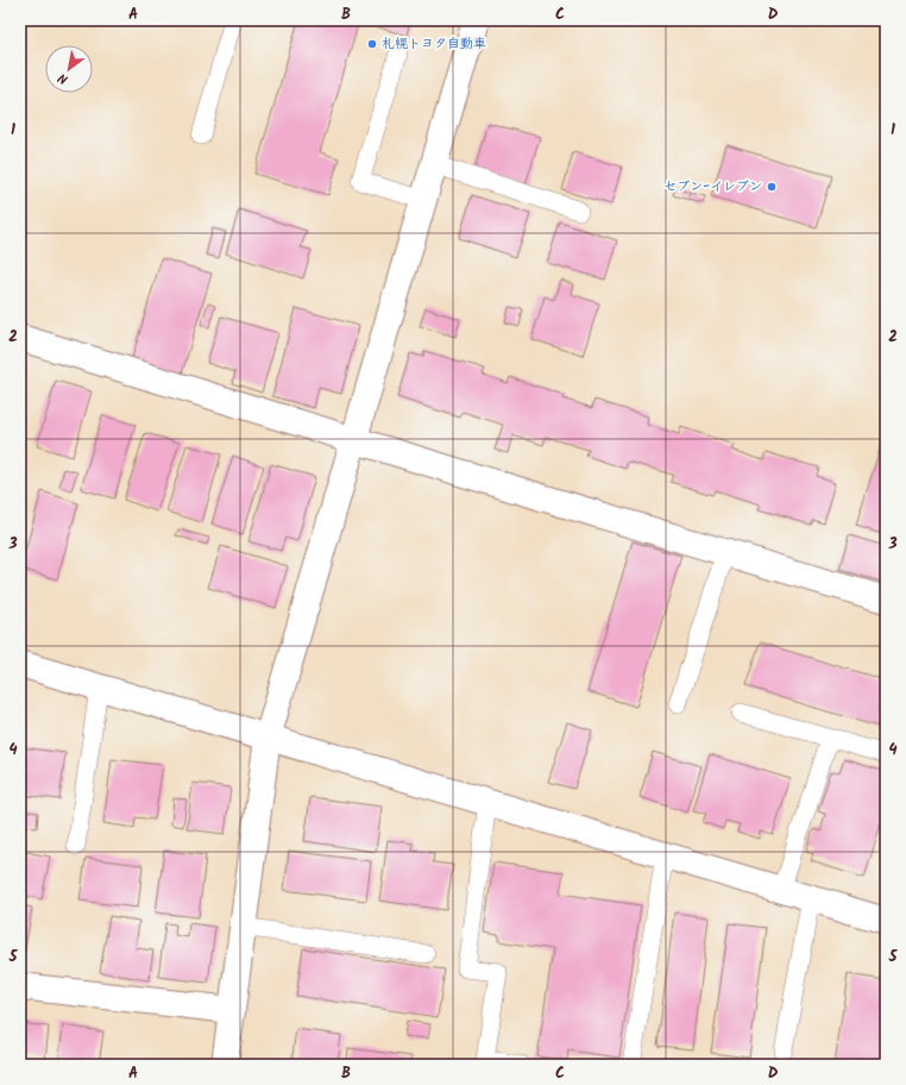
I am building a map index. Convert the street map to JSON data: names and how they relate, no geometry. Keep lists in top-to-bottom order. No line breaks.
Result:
{"places":["札幌トヨタ自動車","セブン-イレブン"],"north":"bottom left","grid":{"columns":["A","B","C","D"],"rows":["1","2","3","4","5"]}}
